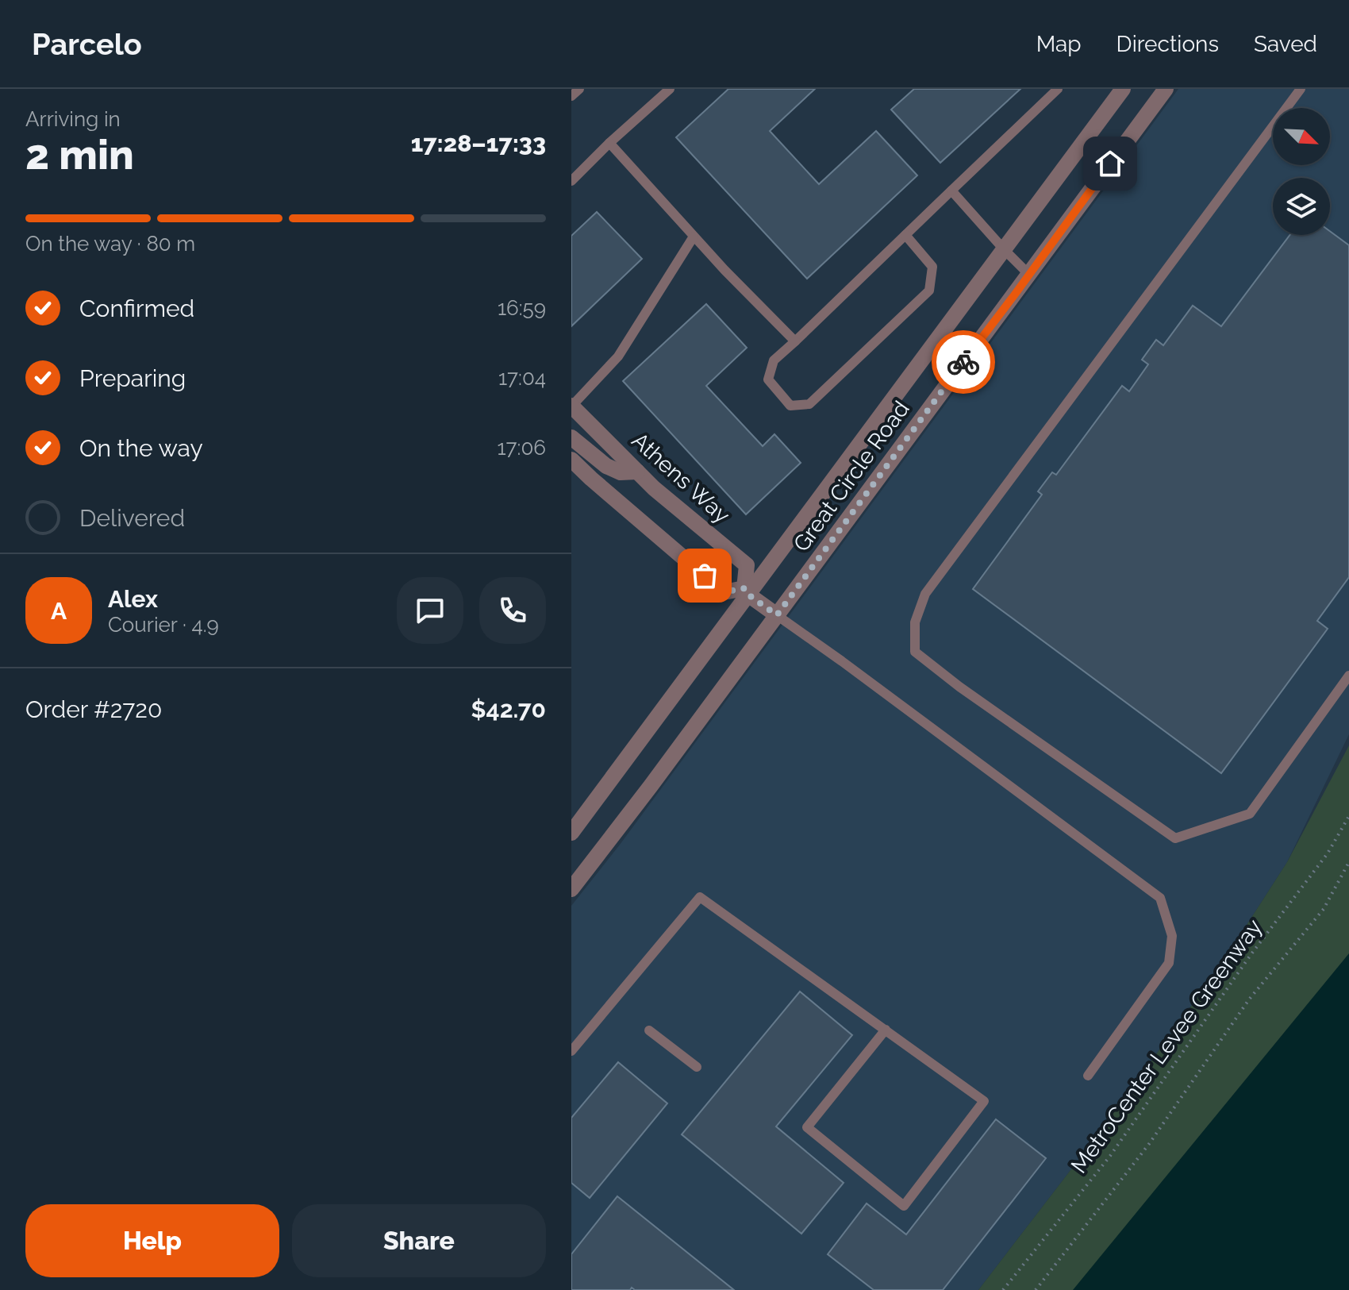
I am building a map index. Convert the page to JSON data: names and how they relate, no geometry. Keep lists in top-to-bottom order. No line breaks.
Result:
{"streets":{"street":["Great Circle Road","Athens Way"],"path":["MetroCenter Levee Greenway"]},"crossings":[["Great Circle Road","Athens Way"]],"north":"bottom right","page":{"header":"Parcelo","nav":["Map","Directions","Saved"],"heading":["2 min","Arriving in","17:28–17:33"],"panel":["Alex","Courier · 4.9","Order #2720","$42.70"],"bar":"On the way · 80 m","list":[["Confirmed","16:59"],["Preparing","17:04"],["On the way","17:06"],"Delivered"],"round":"A","buttons":["Help","Share"]}}
